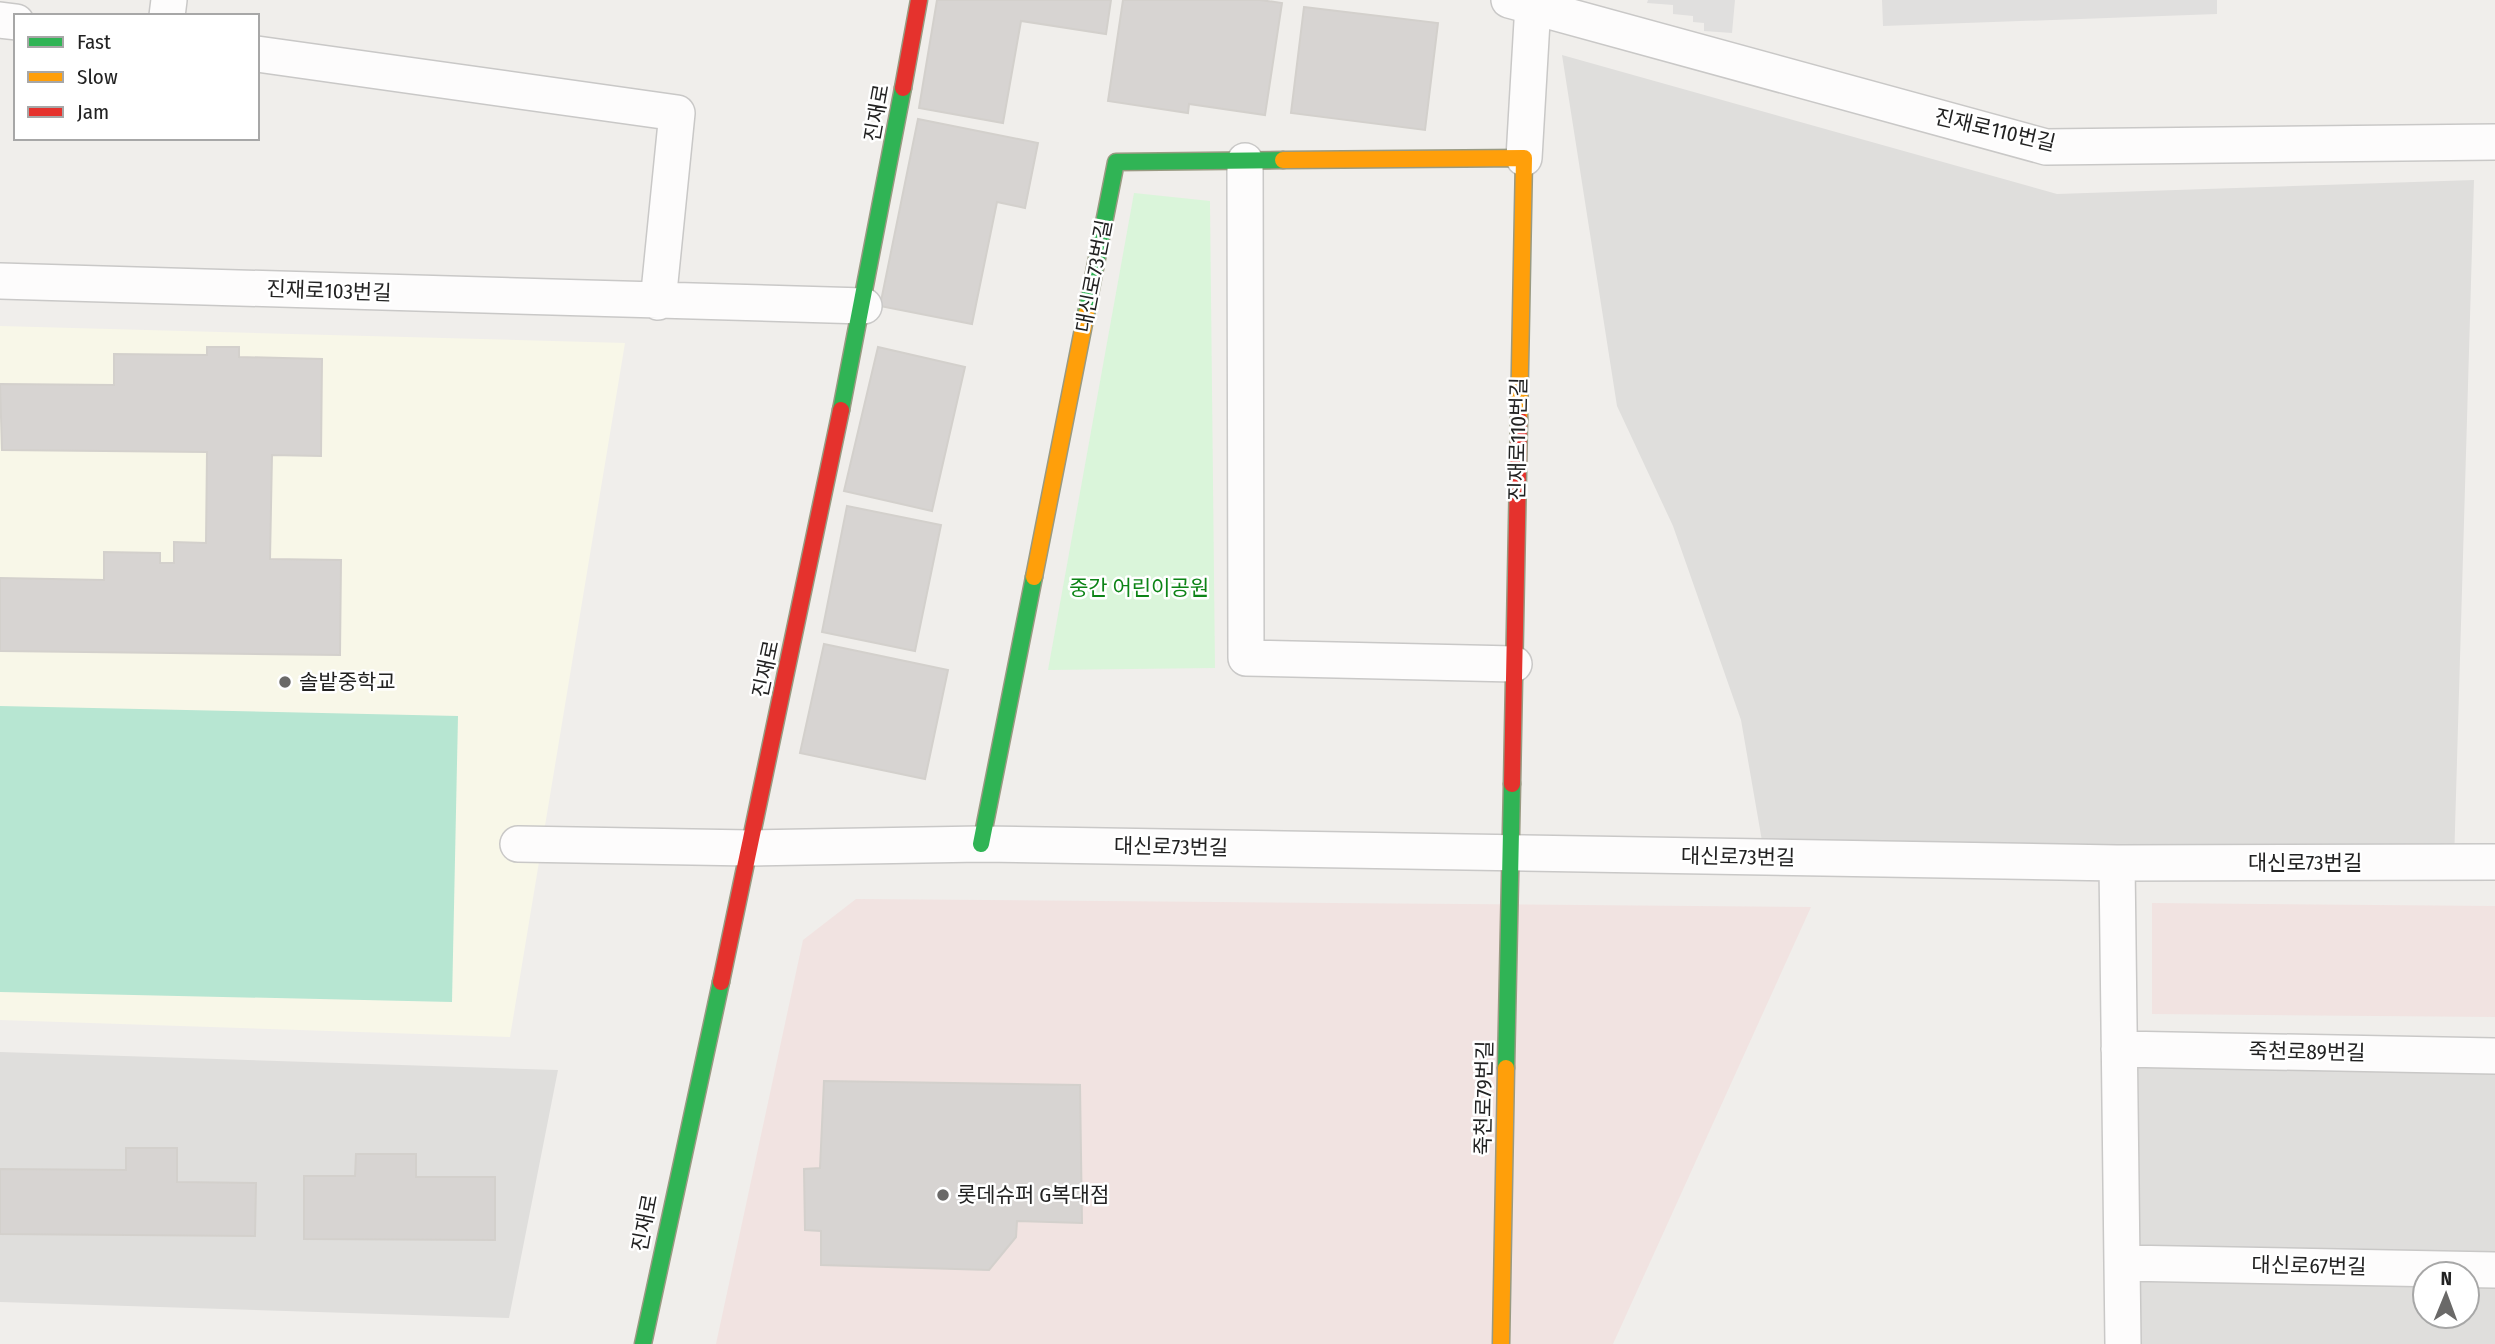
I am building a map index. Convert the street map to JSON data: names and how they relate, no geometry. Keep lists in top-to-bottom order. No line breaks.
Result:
{"streets":{"street":["진재로","진재로110번길","대신로73번길","진재로103번길","죽천로89번길","죽천로79번길","대신로67번길"]},"crossings":[["진재로","대신로73번길"],["진재로","진재로103번길"],["진재로110번길","대신로73번길"],["진재로110번길","죽천로79번길"],["대신로73번길","죽천로79번길"]],"parks":["중간 어린이공원"],"places":["솔밭중학교","롯데슈퍼 G복대점"],"legend":["Fast","Slow","Jam"],"north":"top"}
